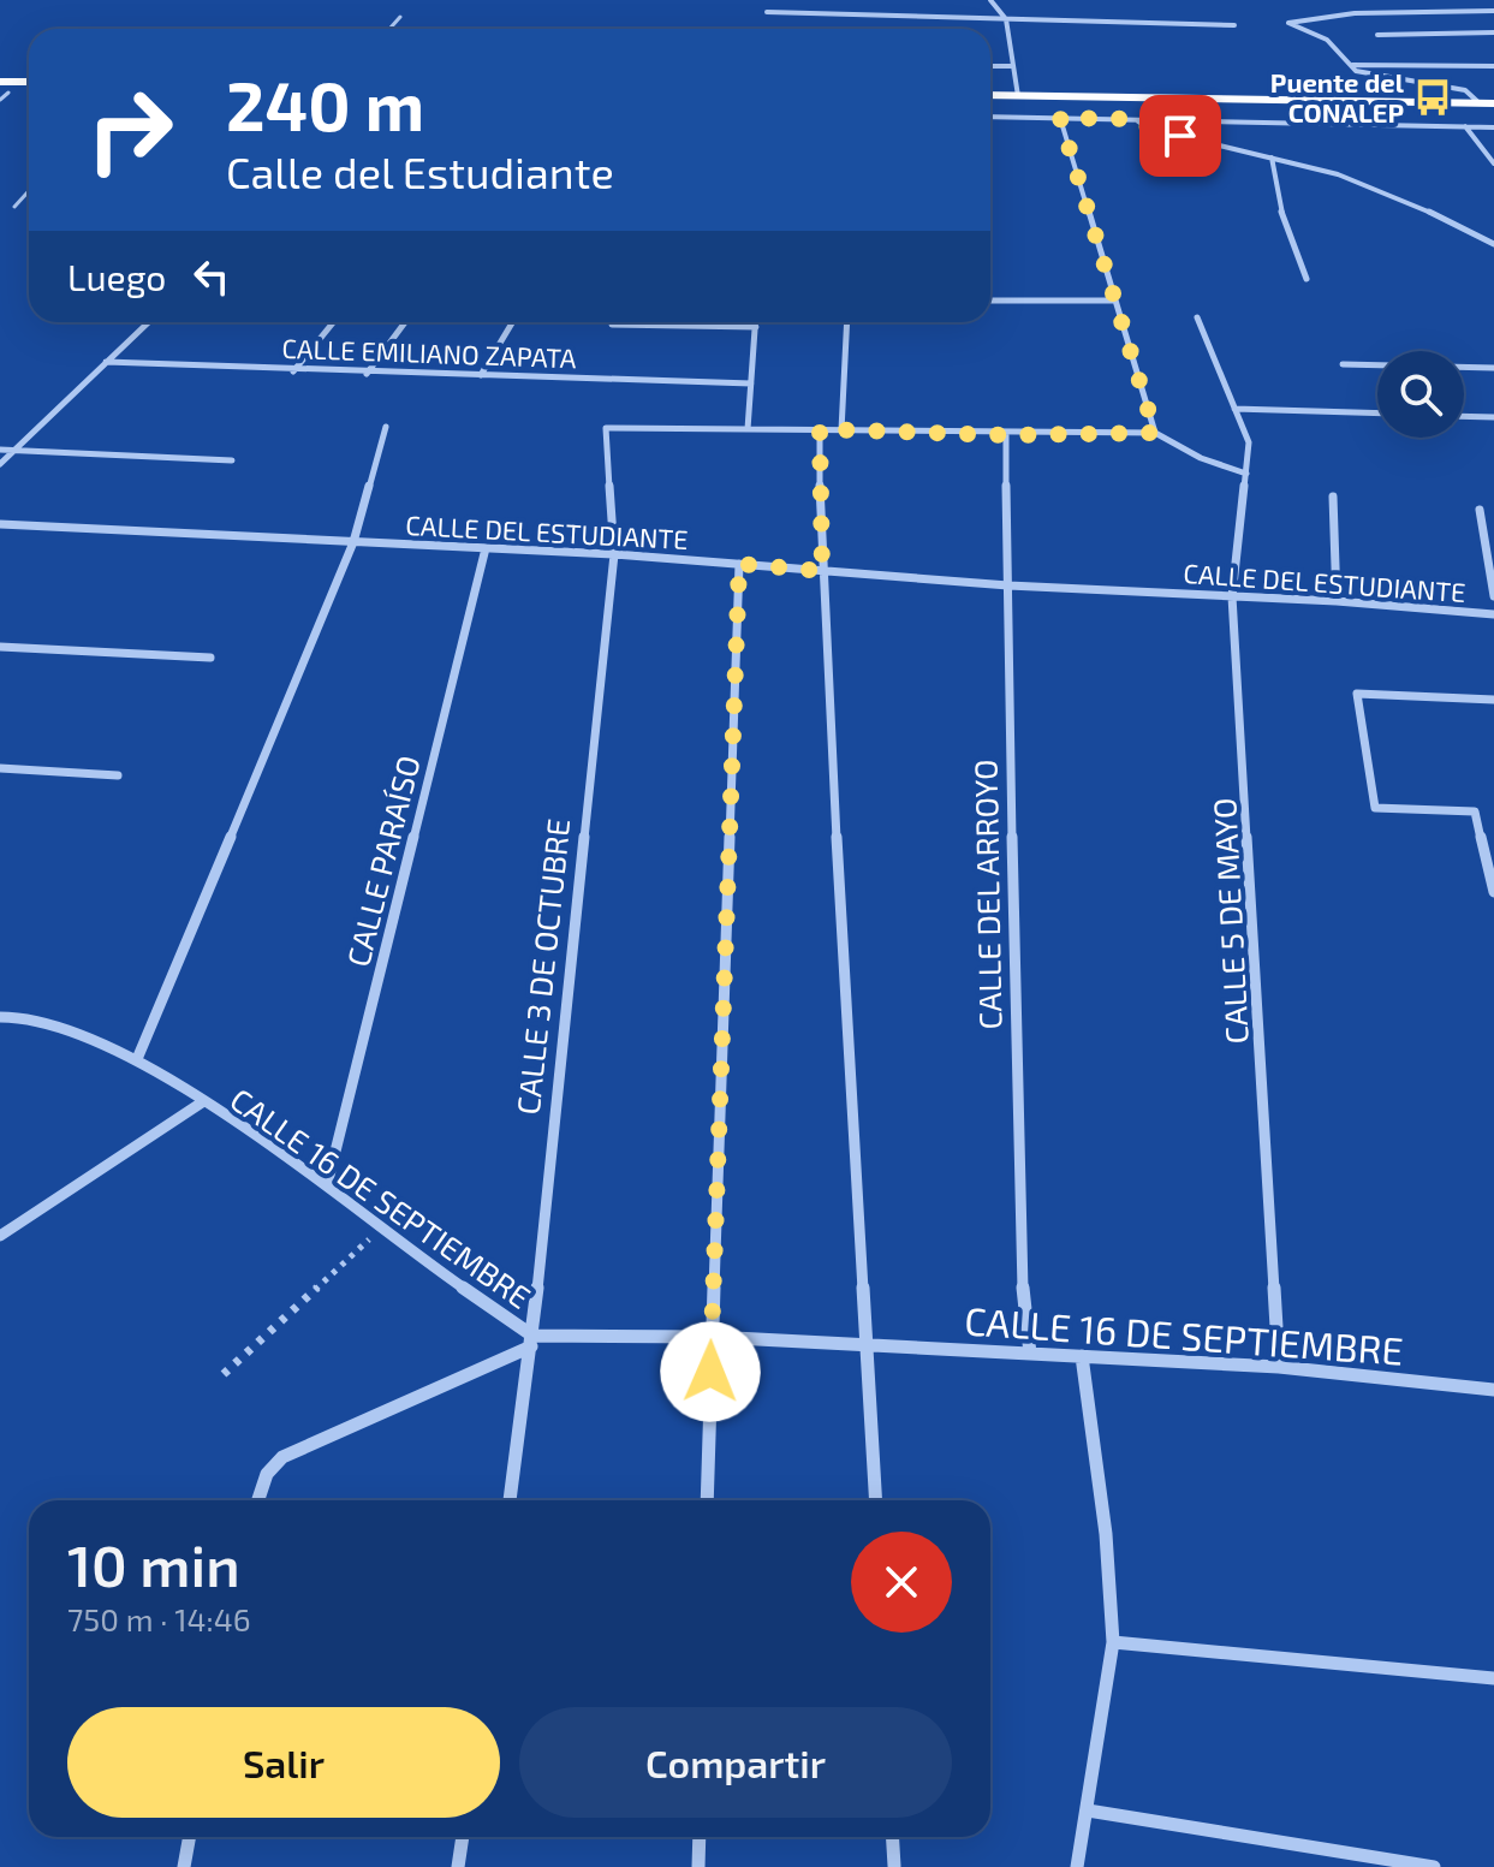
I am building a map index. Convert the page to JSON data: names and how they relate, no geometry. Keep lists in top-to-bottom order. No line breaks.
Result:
{"streets":{"street":["CALLE EMILIANO ZAPATA","CALLE DEL ESTUDIANTE","CALLE PARAÍSO","CALLE DEL ARROYO","CALLE 5 DE MAYO","CALLE 3 DE OCTUBRE","CALLE 16 DE SEPTIEMBRE"]},"crossings":[["CALLE DEL ESTUDIANTE","CALLE PARAÍSO"],["CALLE DEL ESTUDIANTE","CALLE DEL ARROYO"],["CALLE DEL ESTUDIANTE","CALLE 5 DE MAYO"],["CALLE DEL ESTUDIANTE","CALLE 3 DE OCTUBRE"],["CALLE PARAÍSO","CALLE 16 DE SEPTIEMBRE"],["CALLE DEL ARROYO","CALLE 16 DE SEPTIEMBRE"],["CALLE 5 DE MAYO","CALLE 16 DE SEPTIEMBRE"],["CALLE 3 DE OCTUBRE","CALLE 16 DE SEPTIEMBRE"]],"places":{"bus stop":["Puente del CONALEP"]},"page":{"turn":["240 m","Calle del Estudiante"],"then":"Luego","heading":["10 min","750 m · 14:46"],"buttons":["Salir","Compartir"]}}
